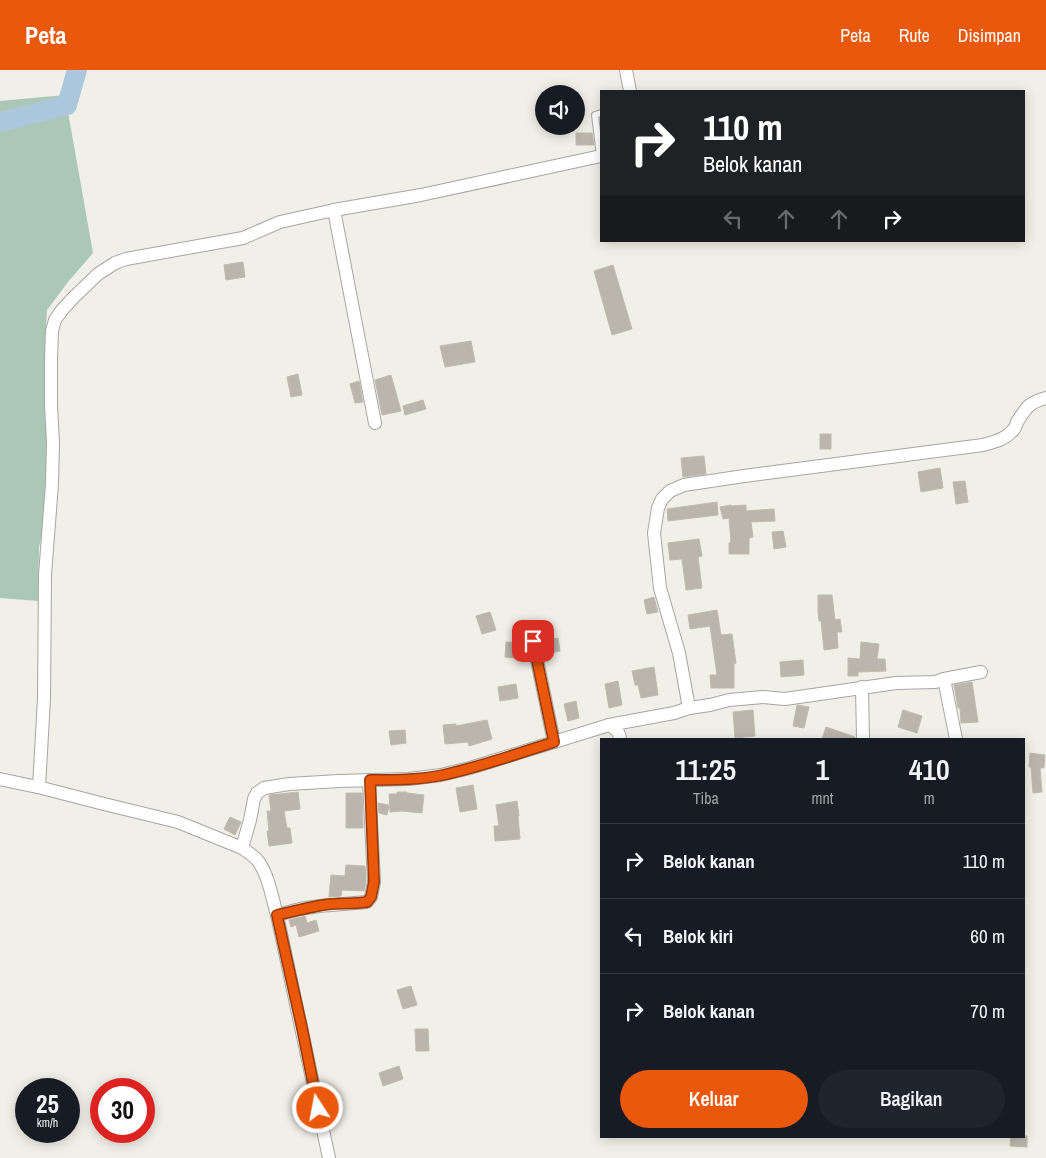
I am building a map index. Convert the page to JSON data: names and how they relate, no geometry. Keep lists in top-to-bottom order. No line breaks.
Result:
{"page":{"header":"Peta","nav":["Peta","Rute","Disimpan"],"turn":["110 m","Belok kanan"],"eta":["11:25","Tiba","1","mnt","410","m"],"list":[{"name":"Belok kanan","value":"110 m"},{"name":"Belok kiri","value":"60 m"},{"name":"Belok kanan","value":"70 m"}],"buttons":["Keluar","Bagikan"],"speed":"25 km/h","limit":"30"}}
